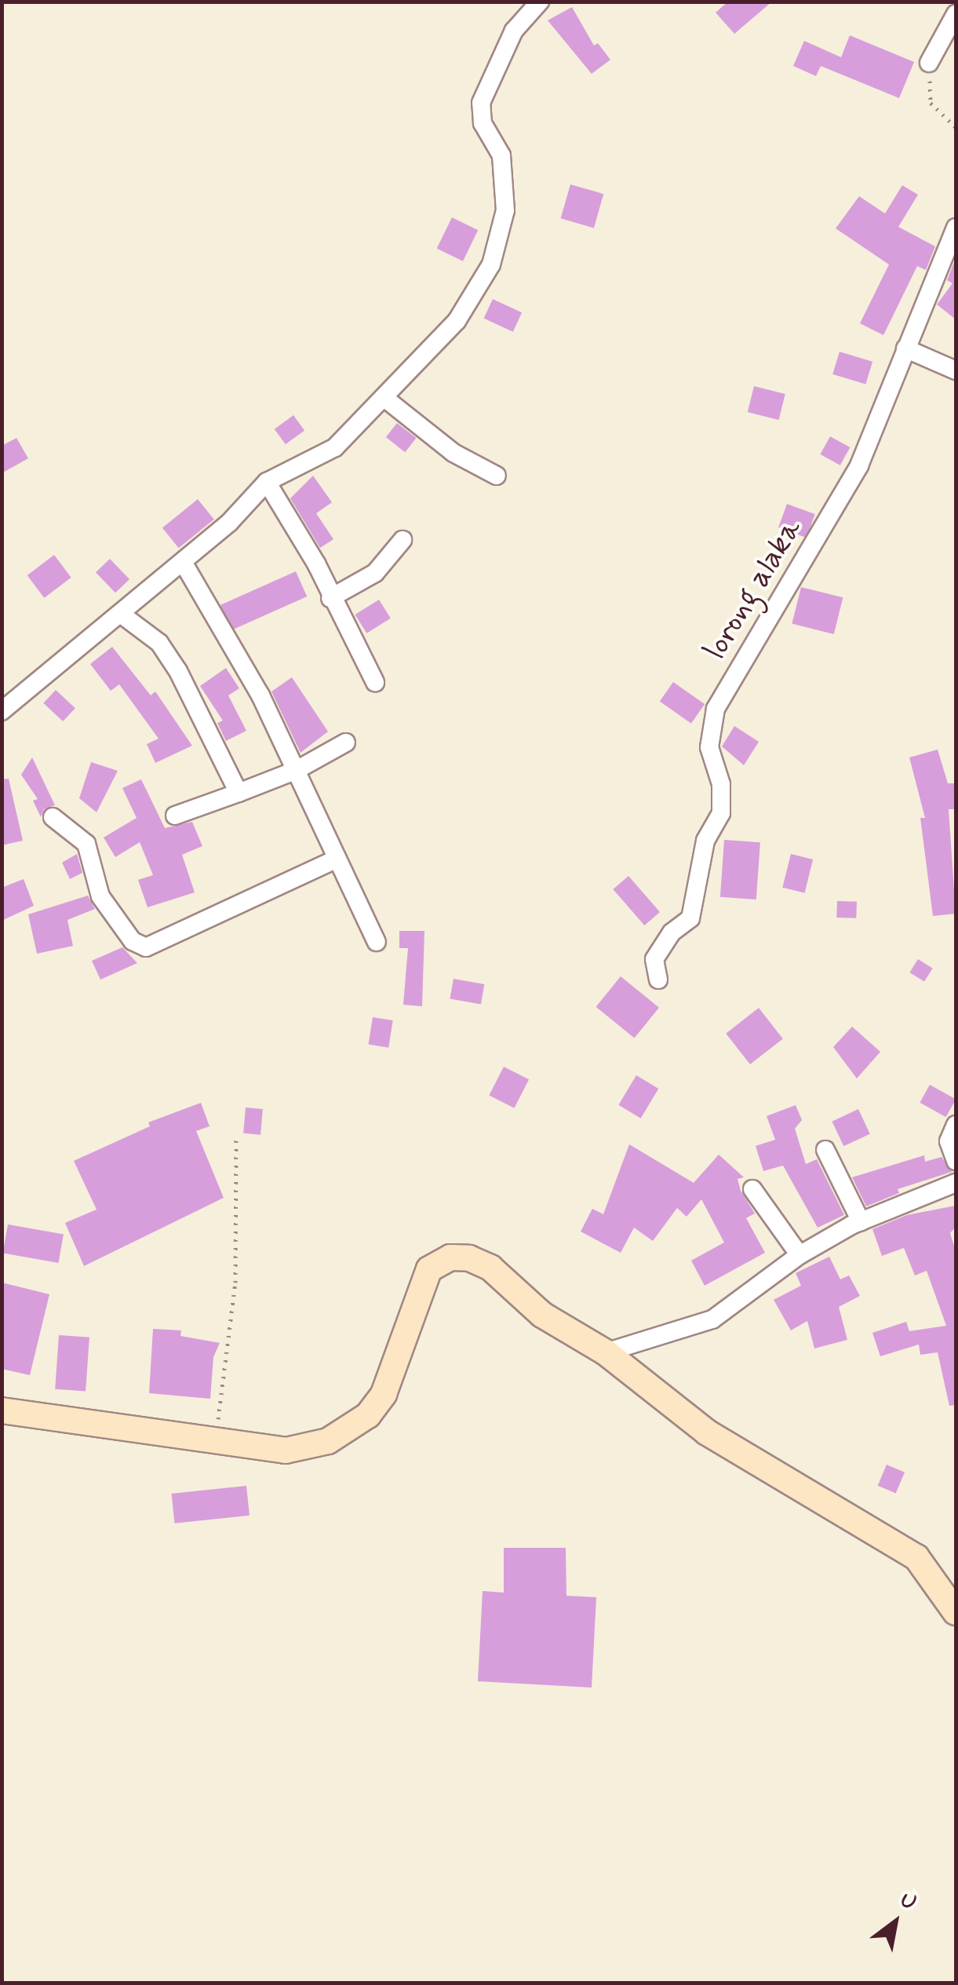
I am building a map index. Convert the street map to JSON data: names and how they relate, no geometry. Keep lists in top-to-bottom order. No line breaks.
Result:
{"streets":{"street":["lorong alaka"]},"north":"top right"}
